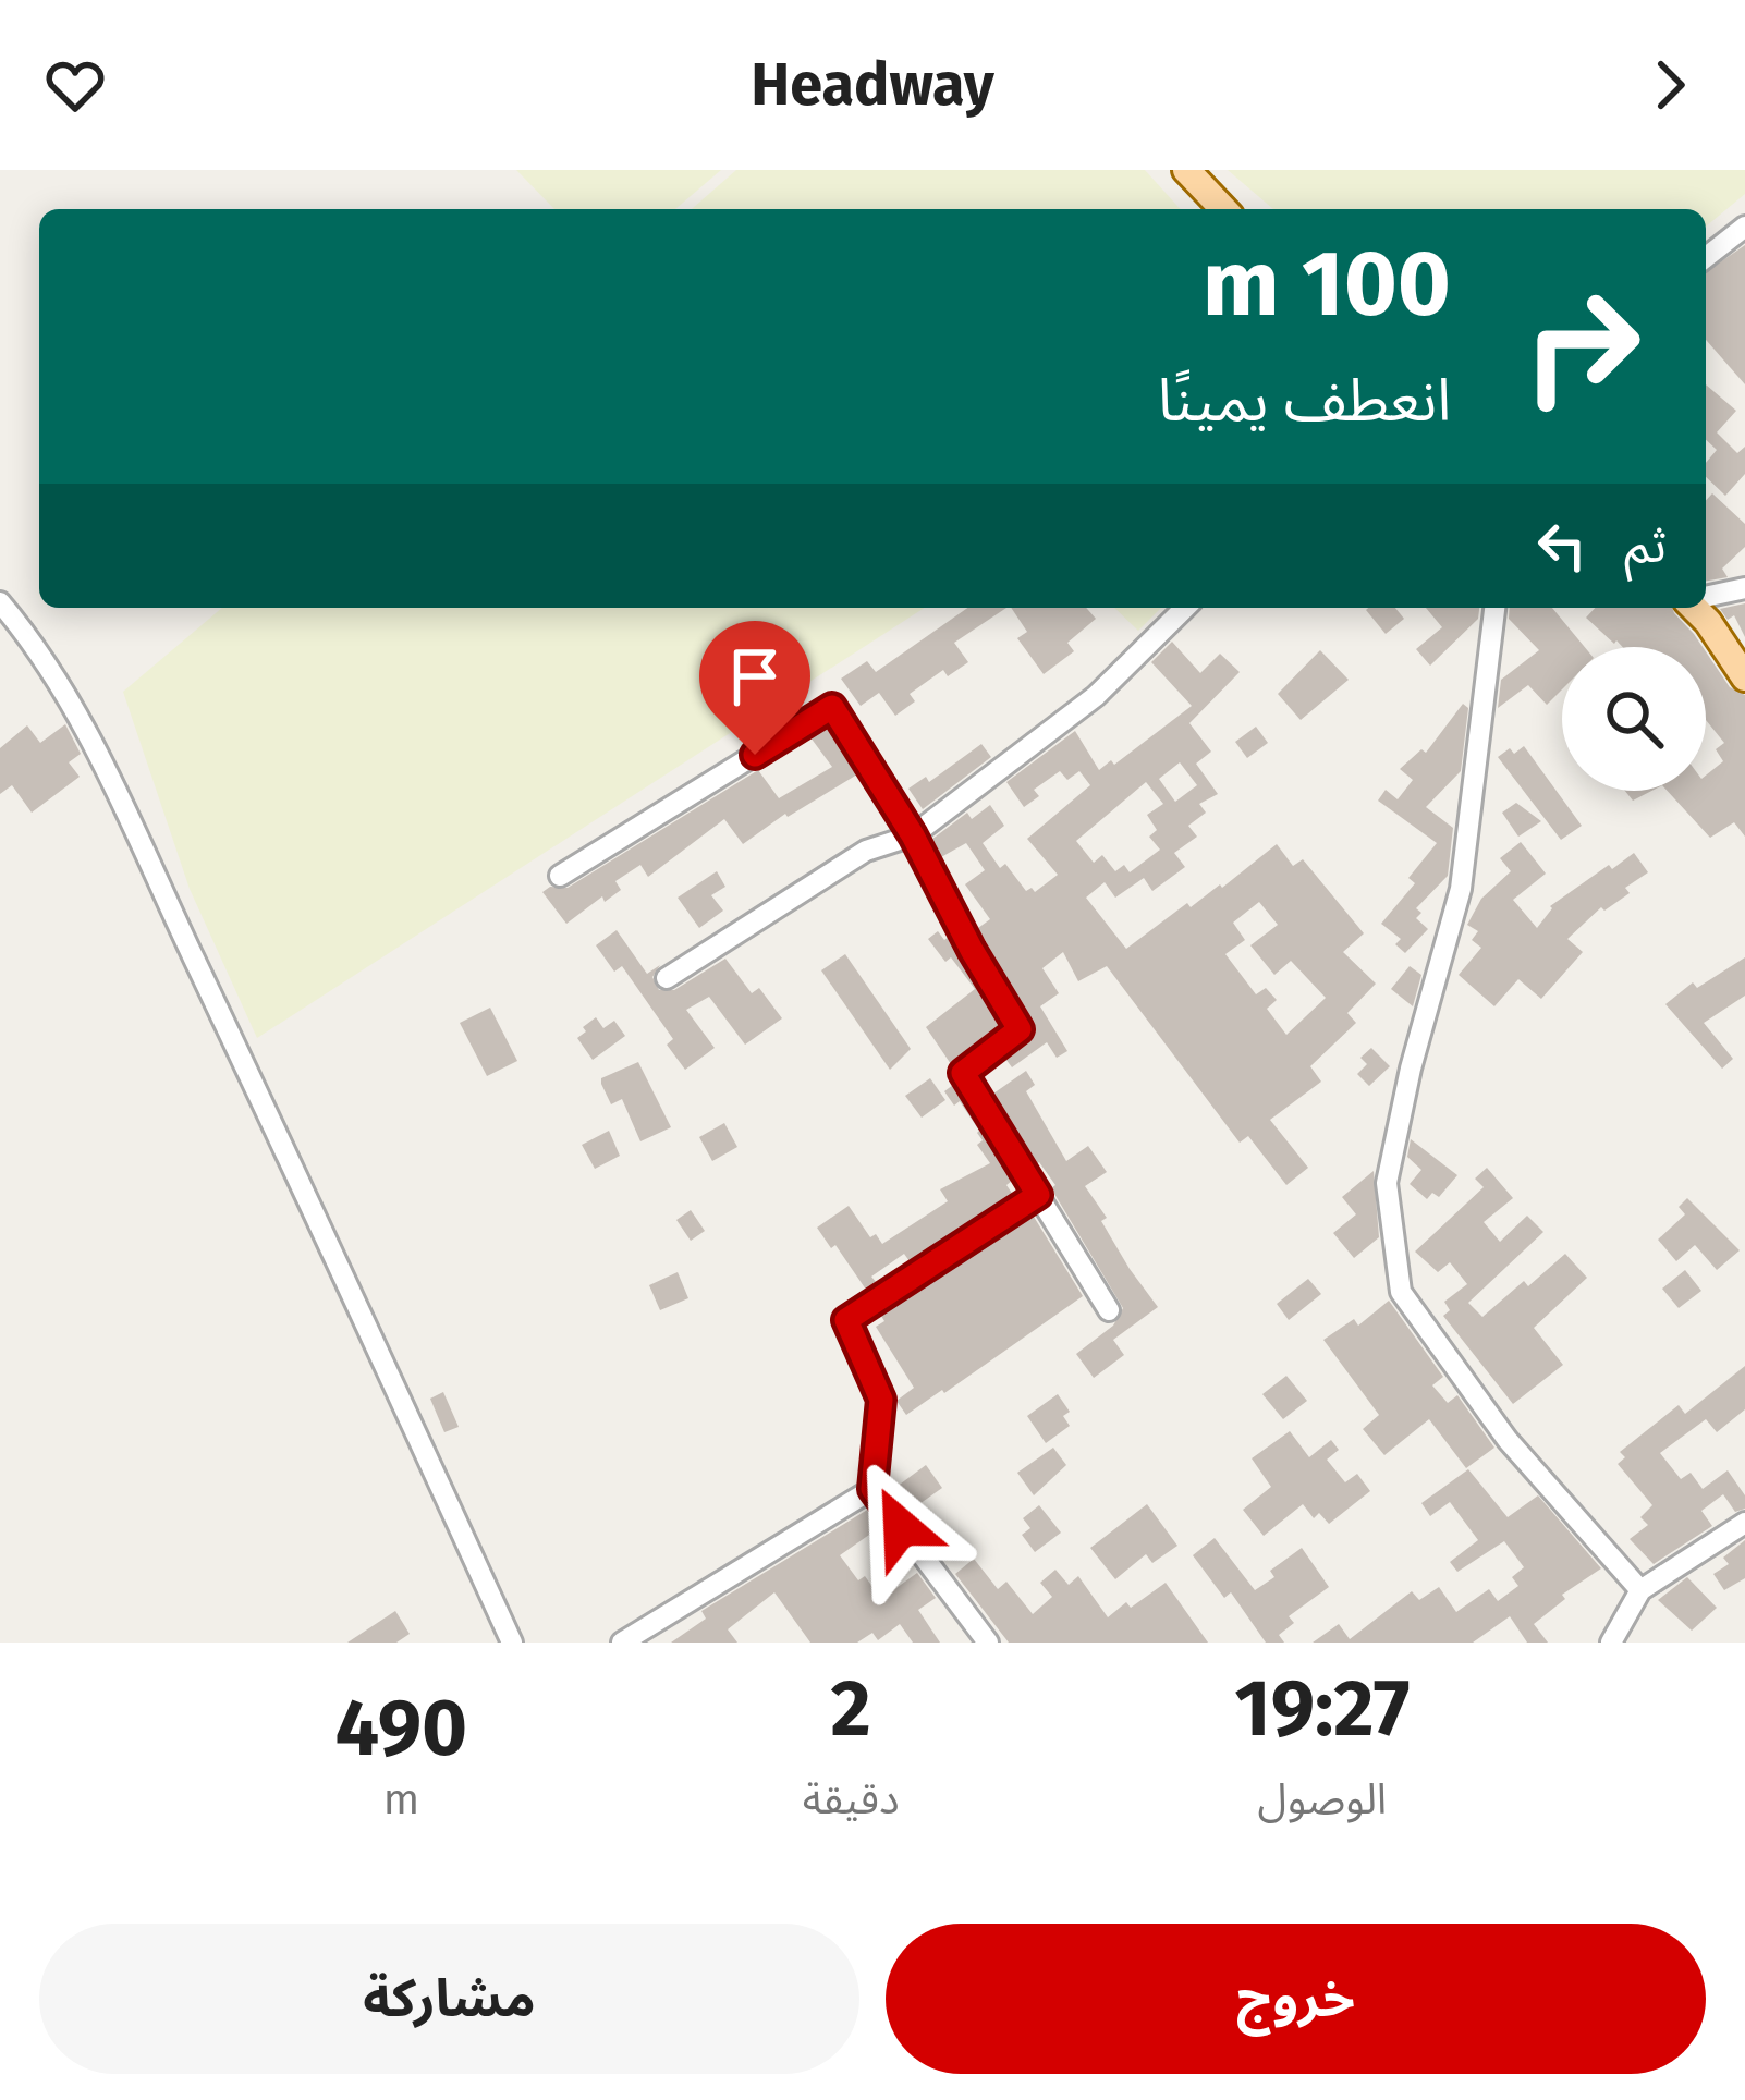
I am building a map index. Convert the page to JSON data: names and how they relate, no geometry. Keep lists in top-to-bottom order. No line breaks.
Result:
{"page":{"header":"Headway","turn":["100 m","انعطف يمينًا"],"then":"ثم","eta":["19:27","الوصول","2","دقيقة","490","m"],"buttons":["خروج","مشاركة"]}}
